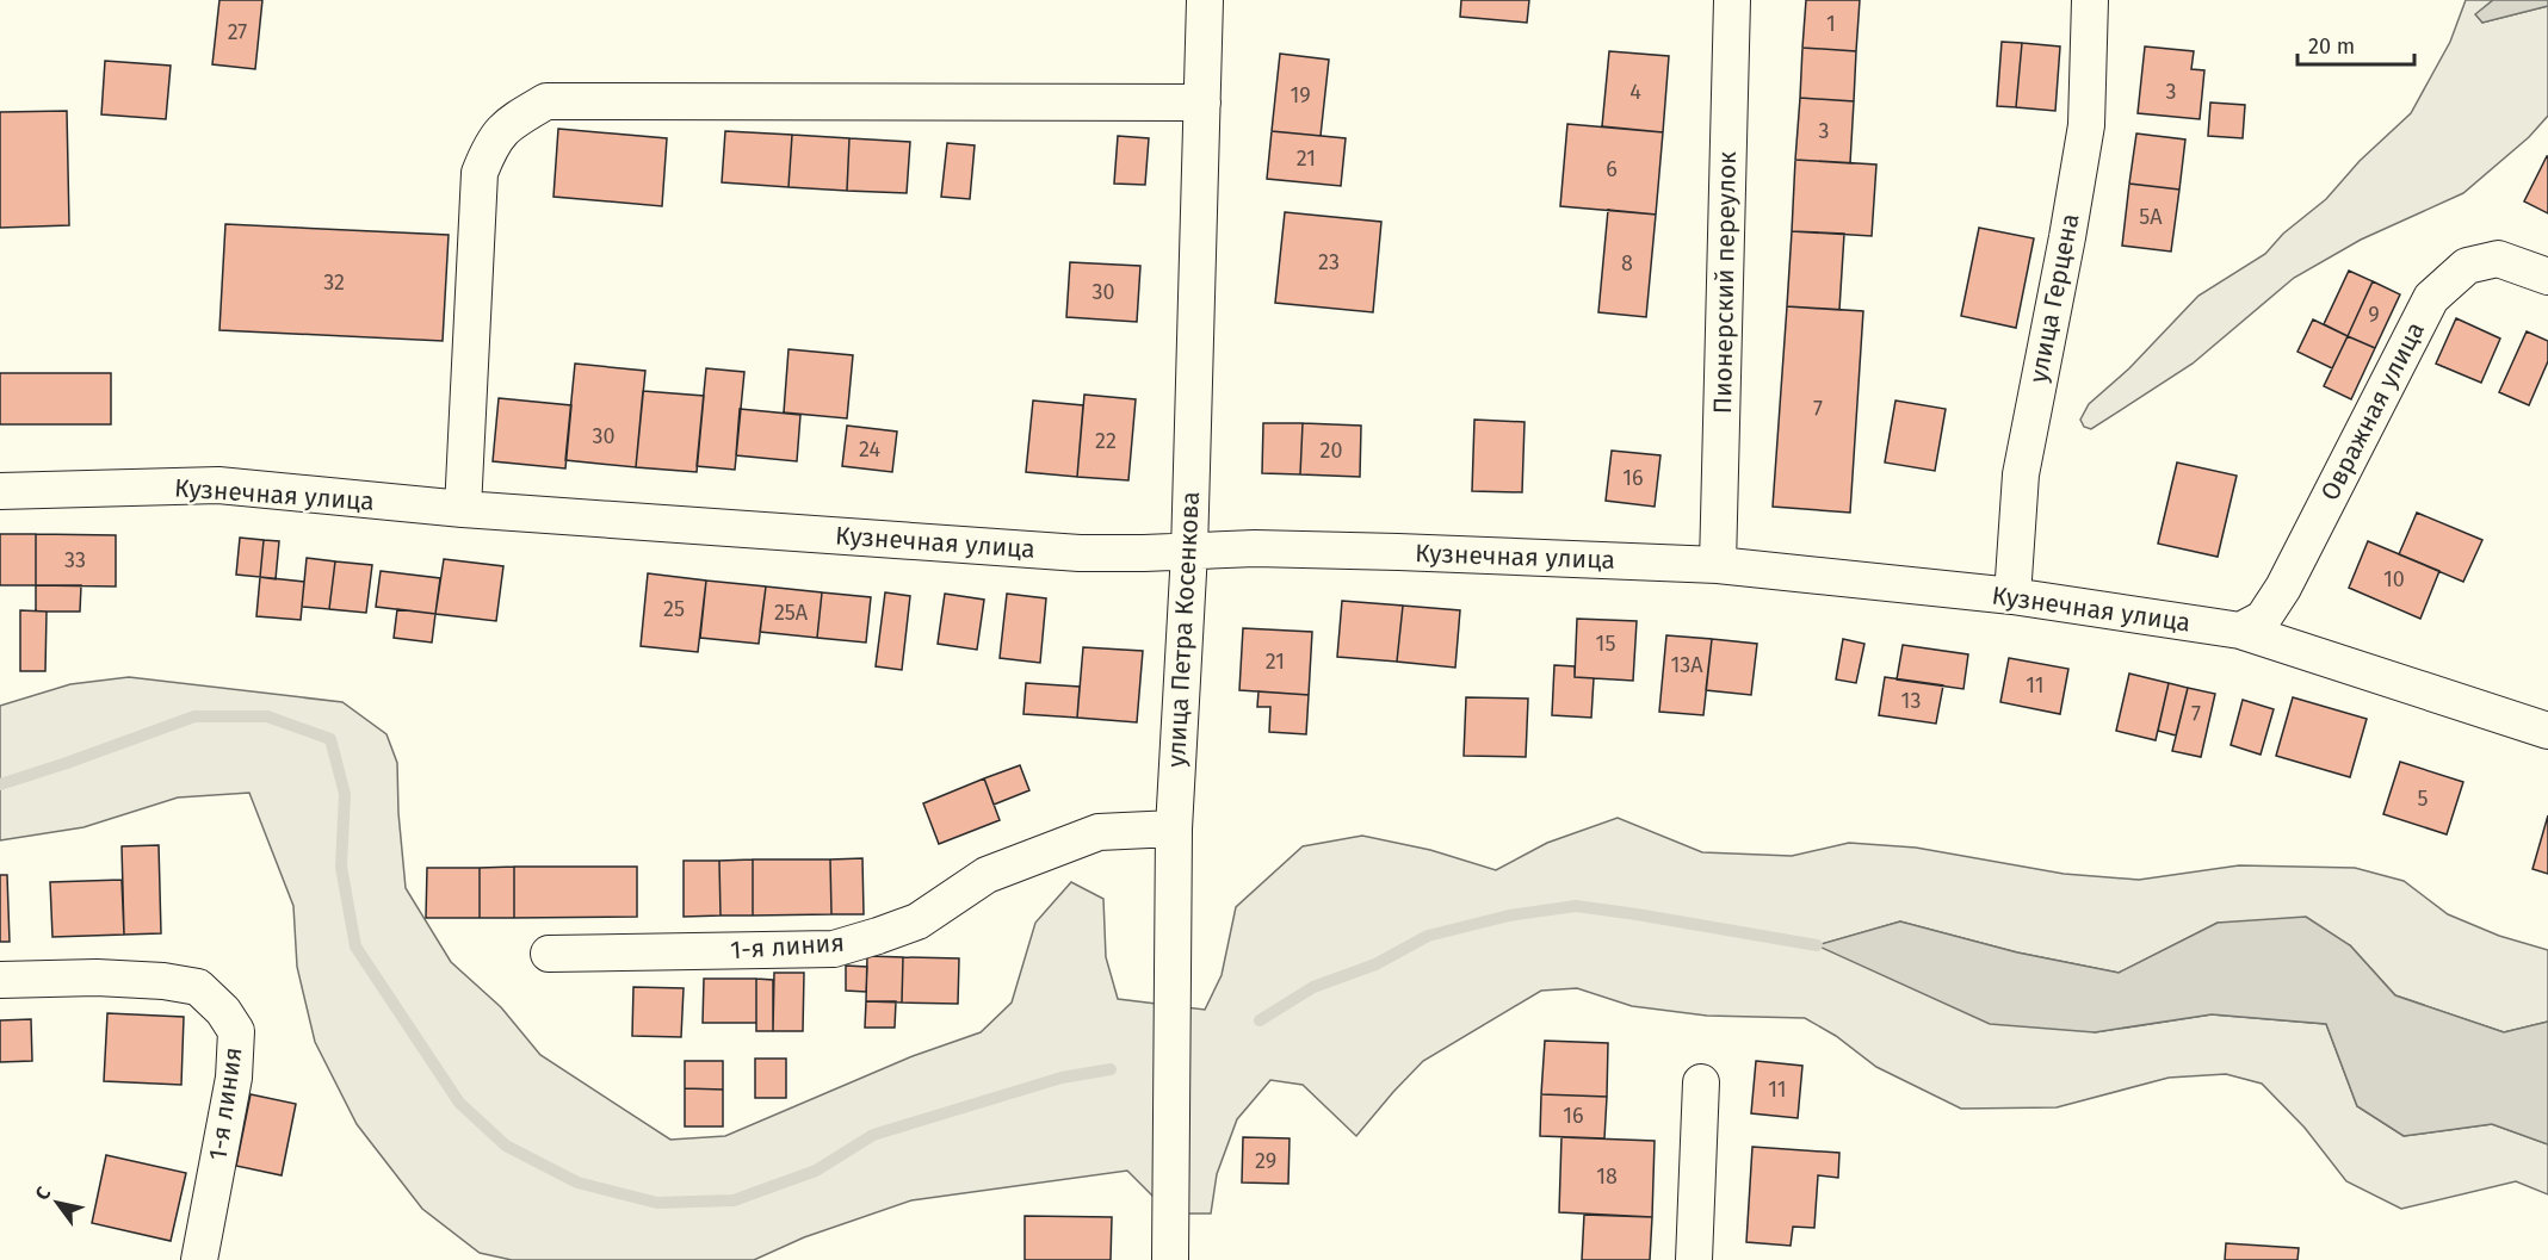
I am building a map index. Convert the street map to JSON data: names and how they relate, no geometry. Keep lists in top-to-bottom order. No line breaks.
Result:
{"streets":{"street":["Пионерский переулок","улица Герцена","Овражная улица","Кузнечная улица","улица Петра Косенкова","1-я линия"]},"crossings":[["Пионерский переулок","Кузнечная улица"],["улица Герцена","Кузнечная улица"],["Овражная улица","Кузнечная улица"],["Кузнечная улица","улица Петра Косенкова"],["улица Петра Косенкова","1-я линия"]],"house_numbers":["1","27","4","3","19","3","21","6","5А","23","8","32","30","9","7","30","22","24","20","16","33","10","25","25А","15","21","13А","11","13","7","5","11","16","29","18"],"scale_bar":"20 m","north":"top left"}
